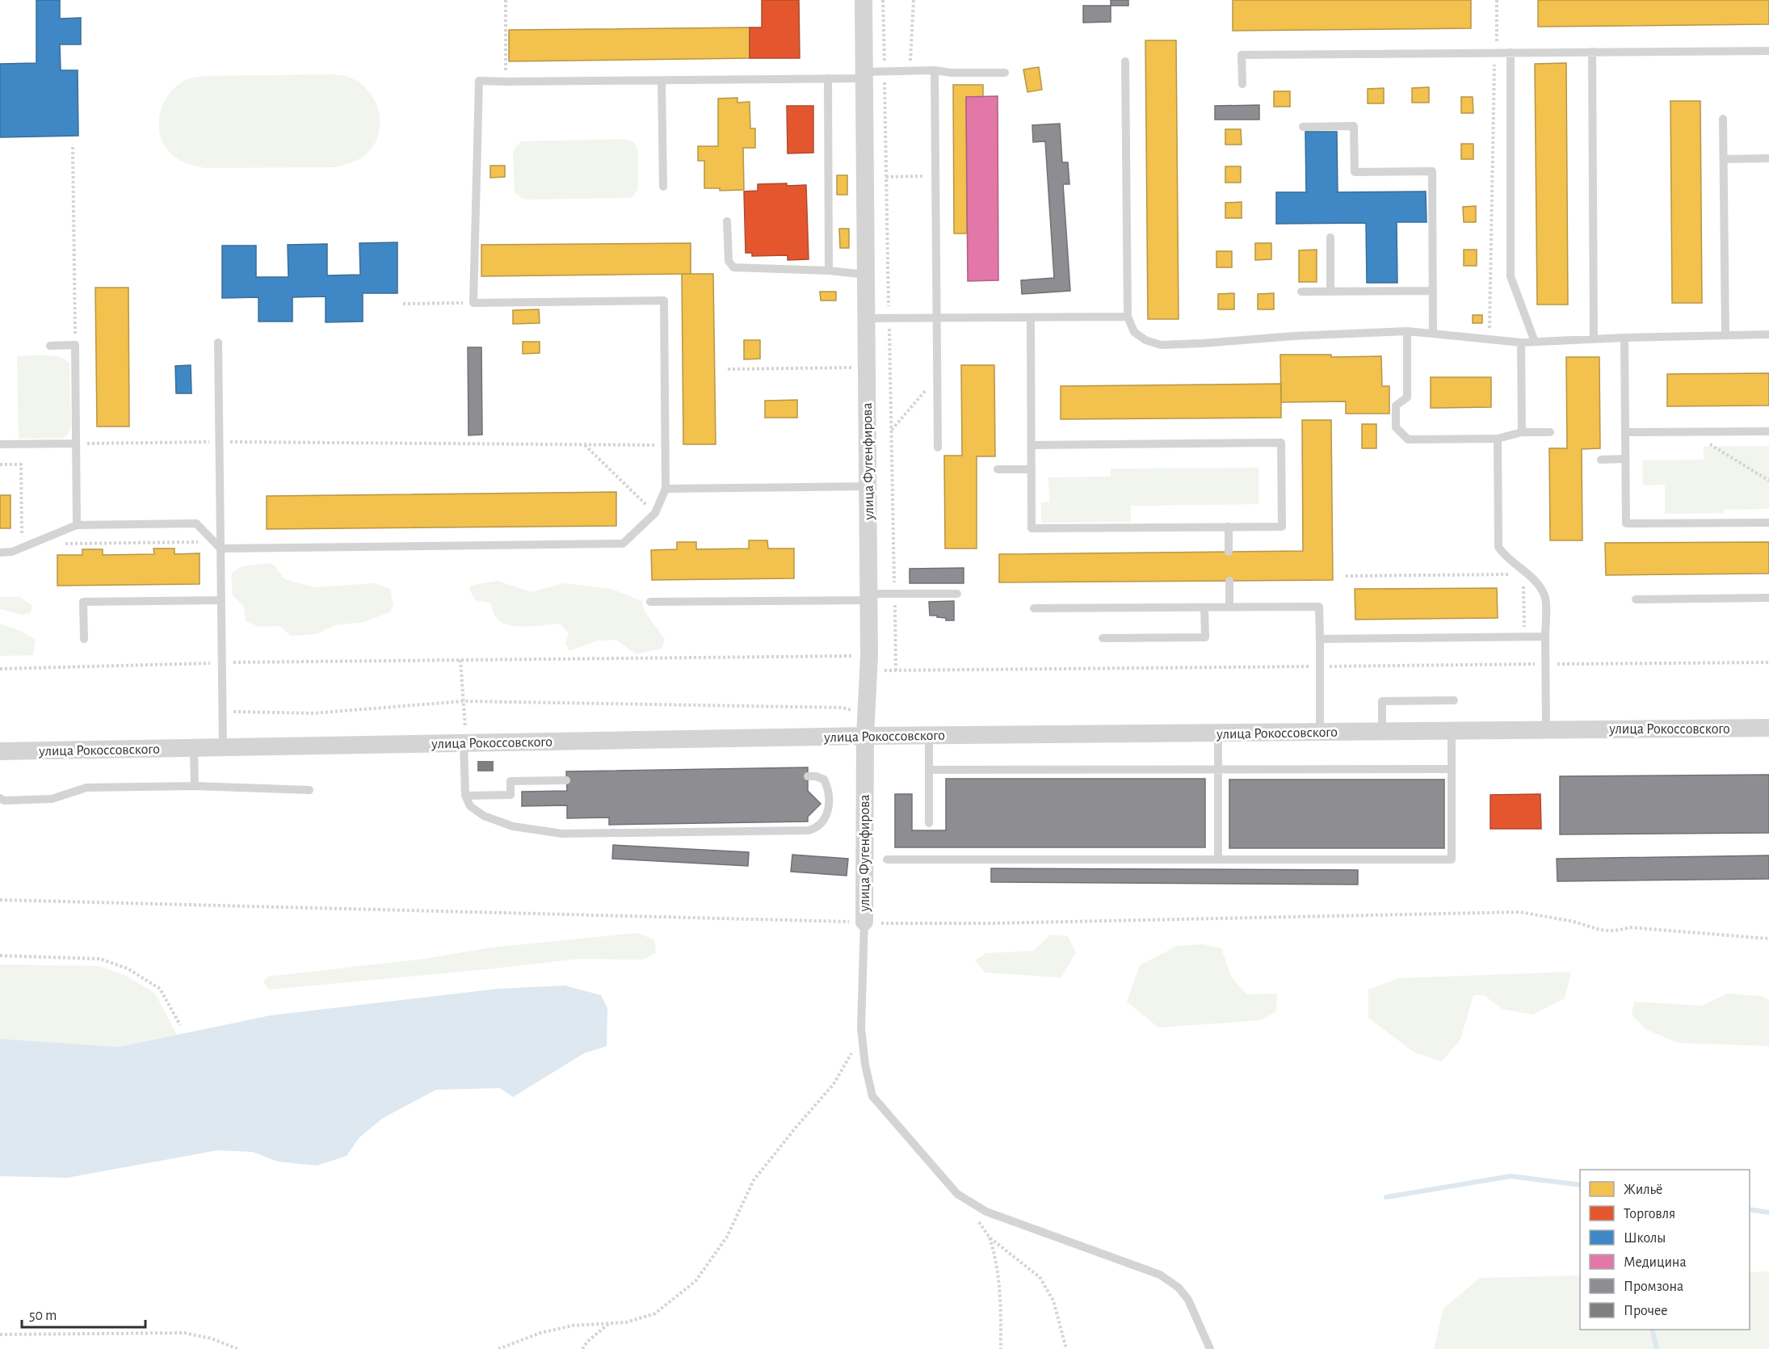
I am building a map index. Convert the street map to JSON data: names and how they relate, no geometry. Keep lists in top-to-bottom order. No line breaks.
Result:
{"streets":{"street":["улица Фугенфирова","улица Рокоссовского"]},"crossings":[["улица Фугенфирова","улица Рокоссовского"]],"legend":["Жильё","Торговля","Школы","Медицина","Промзона","Прочее"],"scale_bar":"50 m"}
